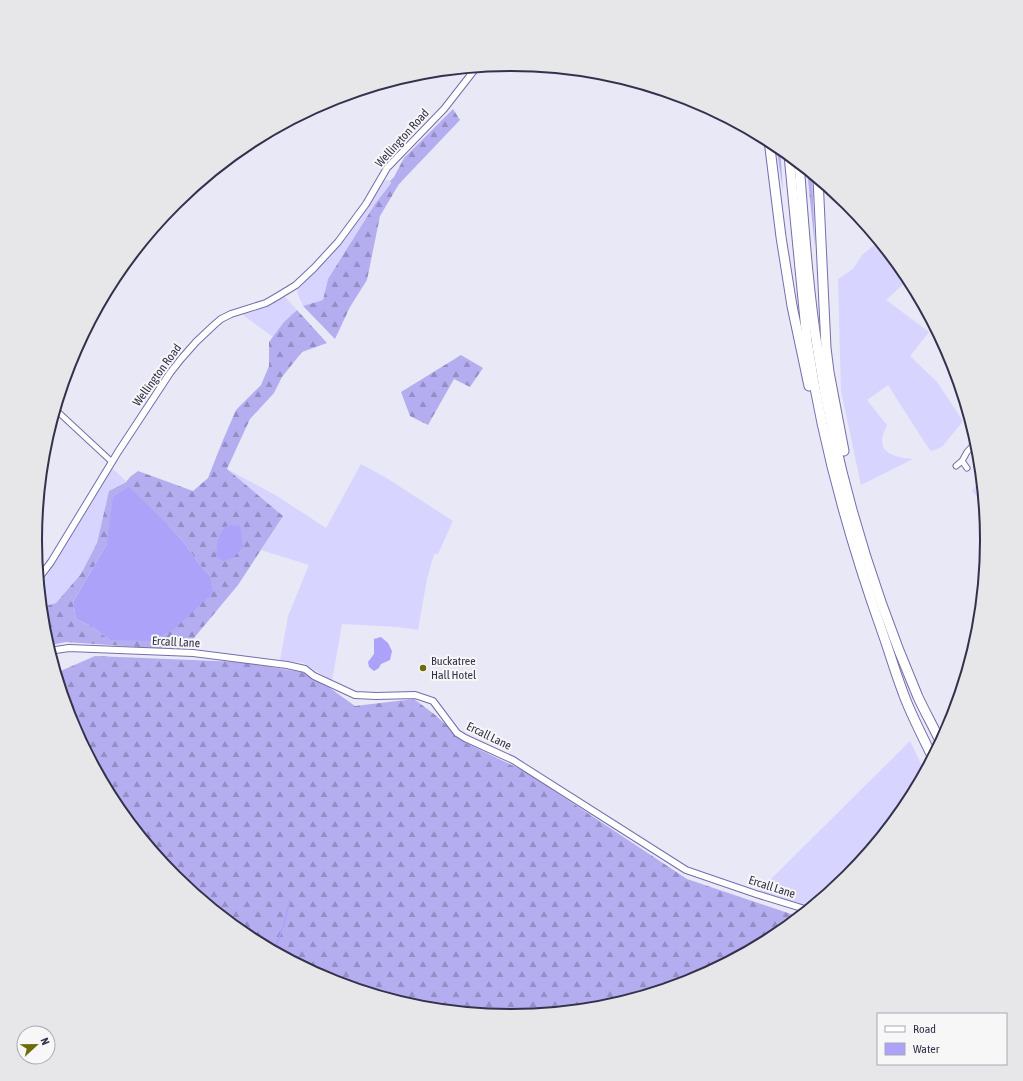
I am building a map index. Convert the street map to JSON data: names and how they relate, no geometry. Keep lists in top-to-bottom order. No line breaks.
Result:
{"streets":{"street":["Wellington Road","Ercall Lane"]},"places":["Buckatree Hall Hotel"],"legend":["Road","Water"],"north":"right"}
